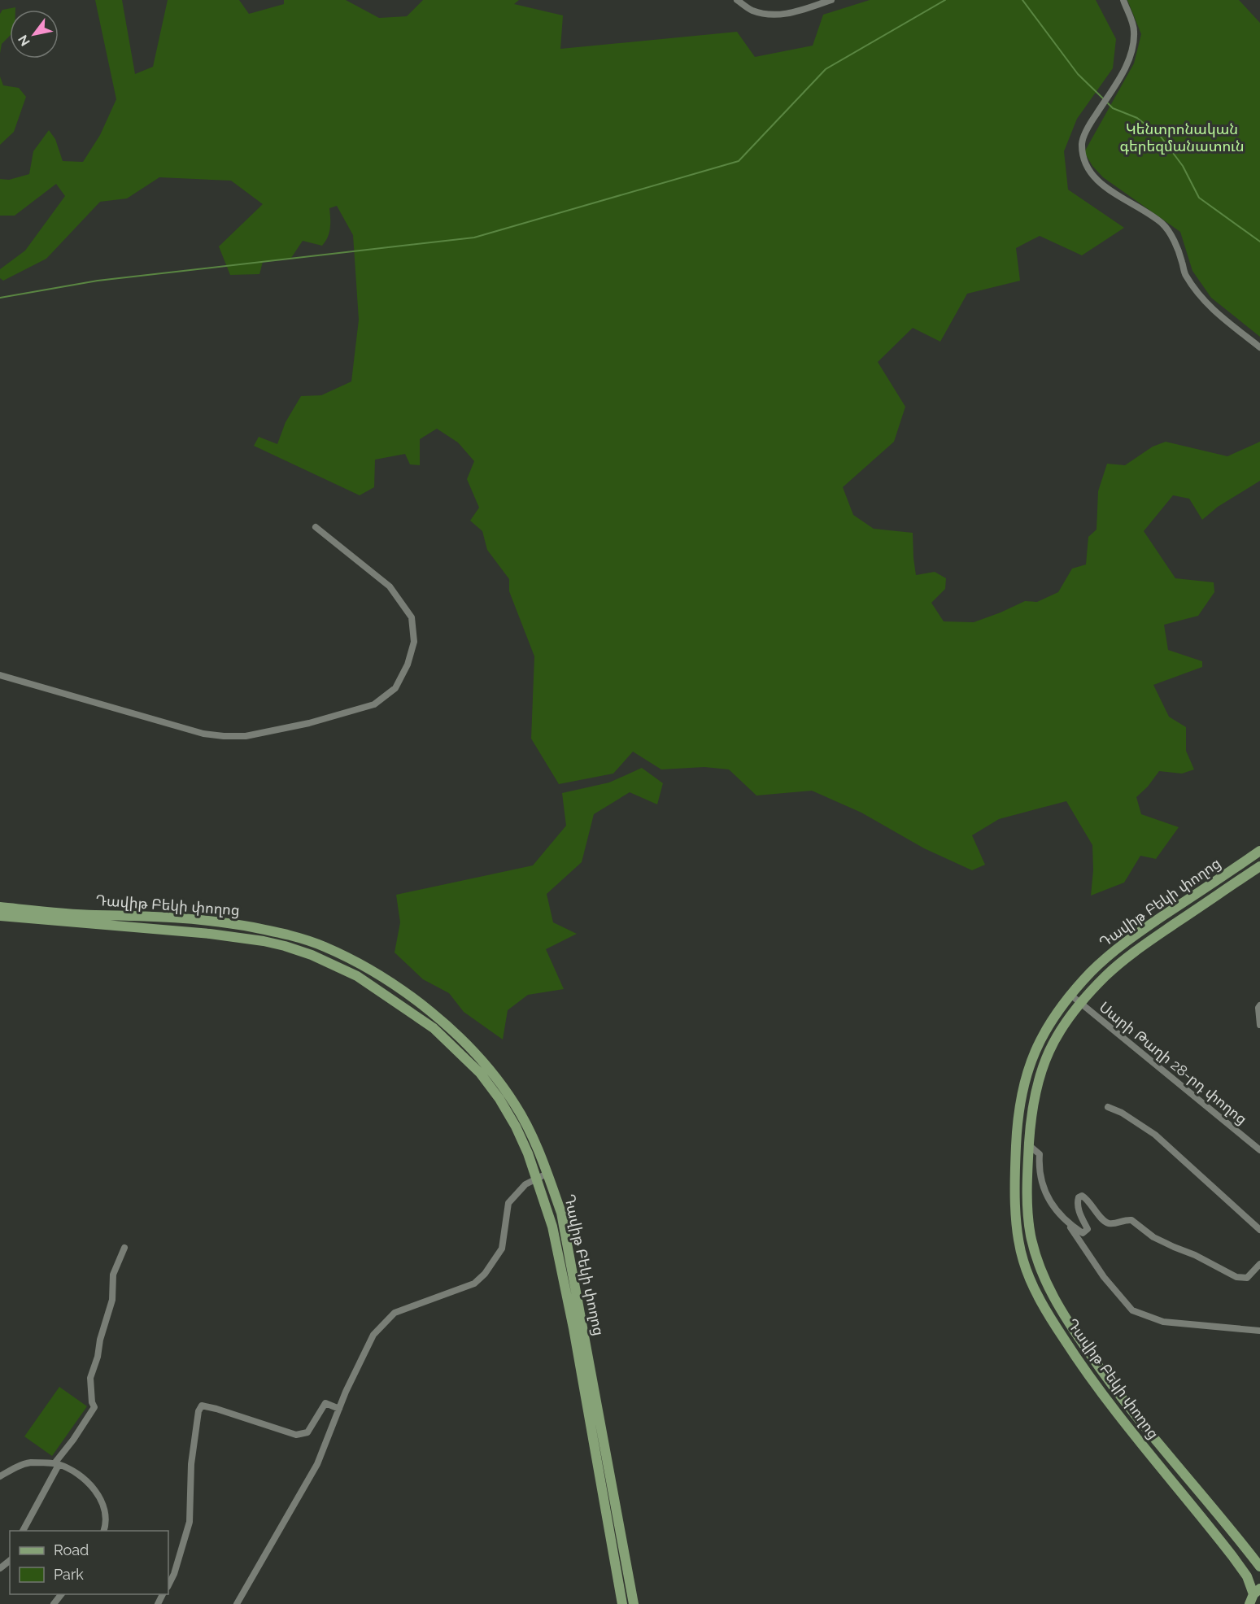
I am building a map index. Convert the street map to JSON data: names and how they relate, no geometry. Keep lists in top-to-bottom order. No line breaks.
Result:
{"streets":{"main road":["Դավիթ Բեկի փողոց"],"street":["Սարի Թաղի 28-րդ փողոց"]},"crossings":[["Դավիթ Բեկի փողոց","Սարի Թաղի 28-րդ փողոց"]],"parks":["Կենտրոնական գերեզմանատուն"],"legend":["Road","Park"],"north":"bottom left"}
